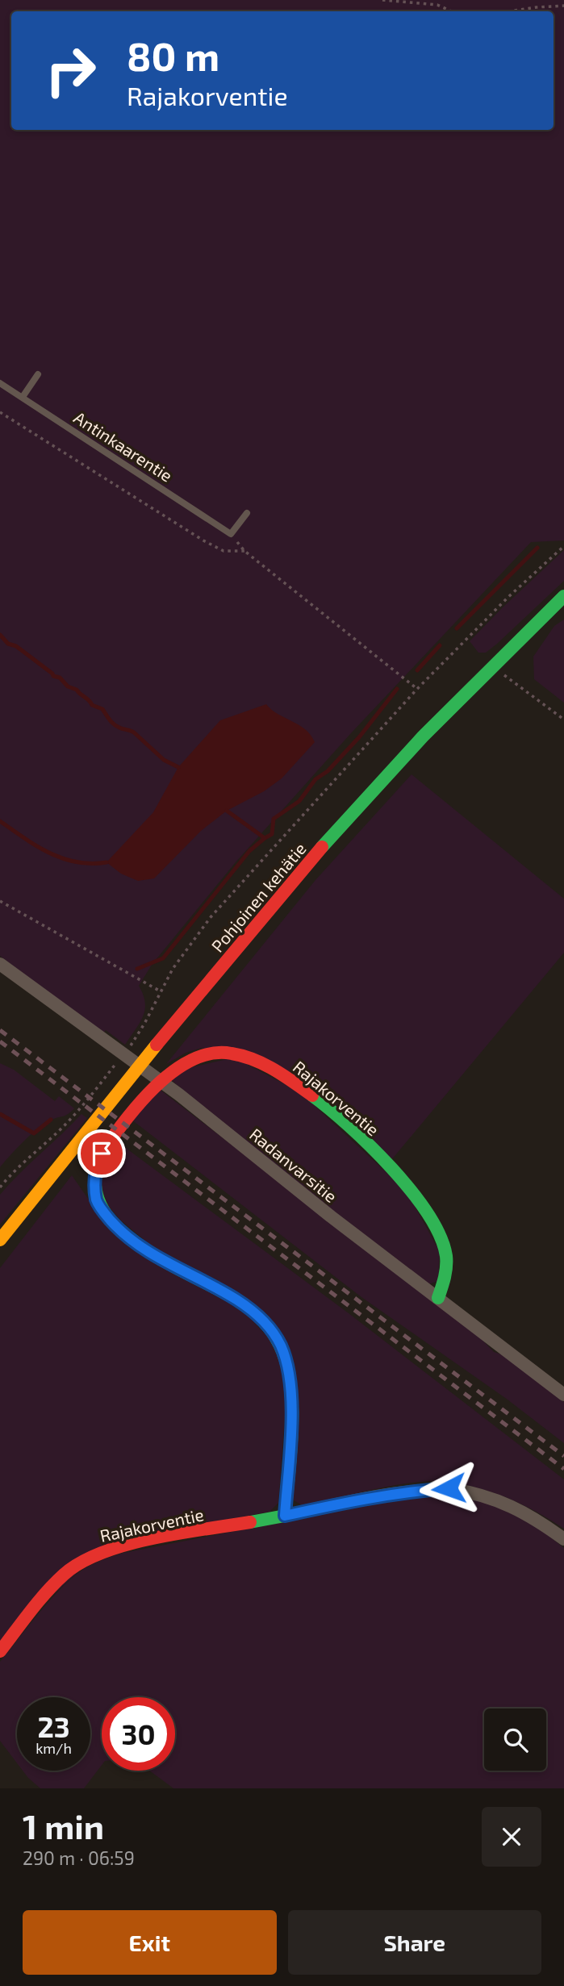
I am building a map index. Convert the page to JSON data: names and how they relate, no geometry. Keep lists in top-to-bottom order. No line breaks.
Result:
{"streets":{"street":["Pohjoinen kehätie","Rajakorventie","Radanvarsitie"],"lane":["Antinkaarentie"]},"crossings":[["Rajakorventie","Radanvarsitie"]],"page":{"turn":["80 m","Rajakorventie"],"speed":"23 km/h","limit":"30","heading":["1 min","290 m · 06:59"],"buttons":["Exit","Share"]}}
